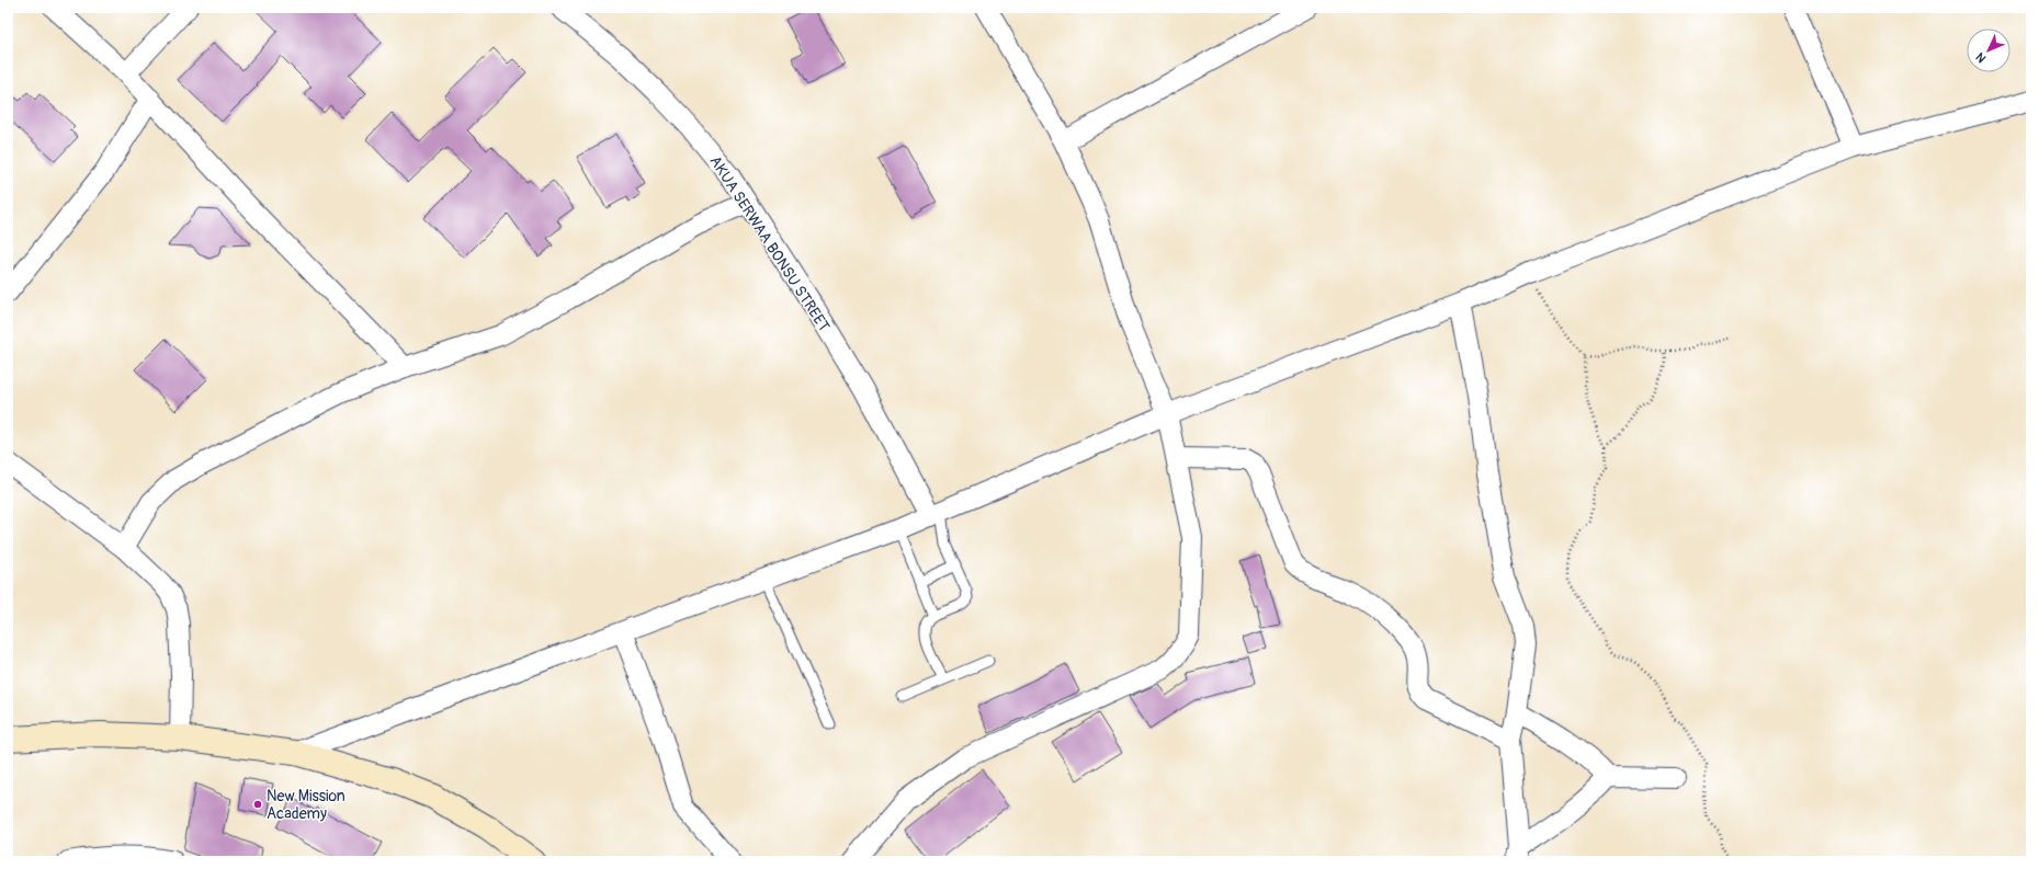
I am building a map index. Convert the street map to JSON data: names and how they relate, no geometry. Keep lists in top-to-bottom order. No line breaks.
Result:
{"streets":{"street":["AKUA SERWAA BONSU STREET"]},"places":["New Mission Academy"],"north":"bottom left"}
